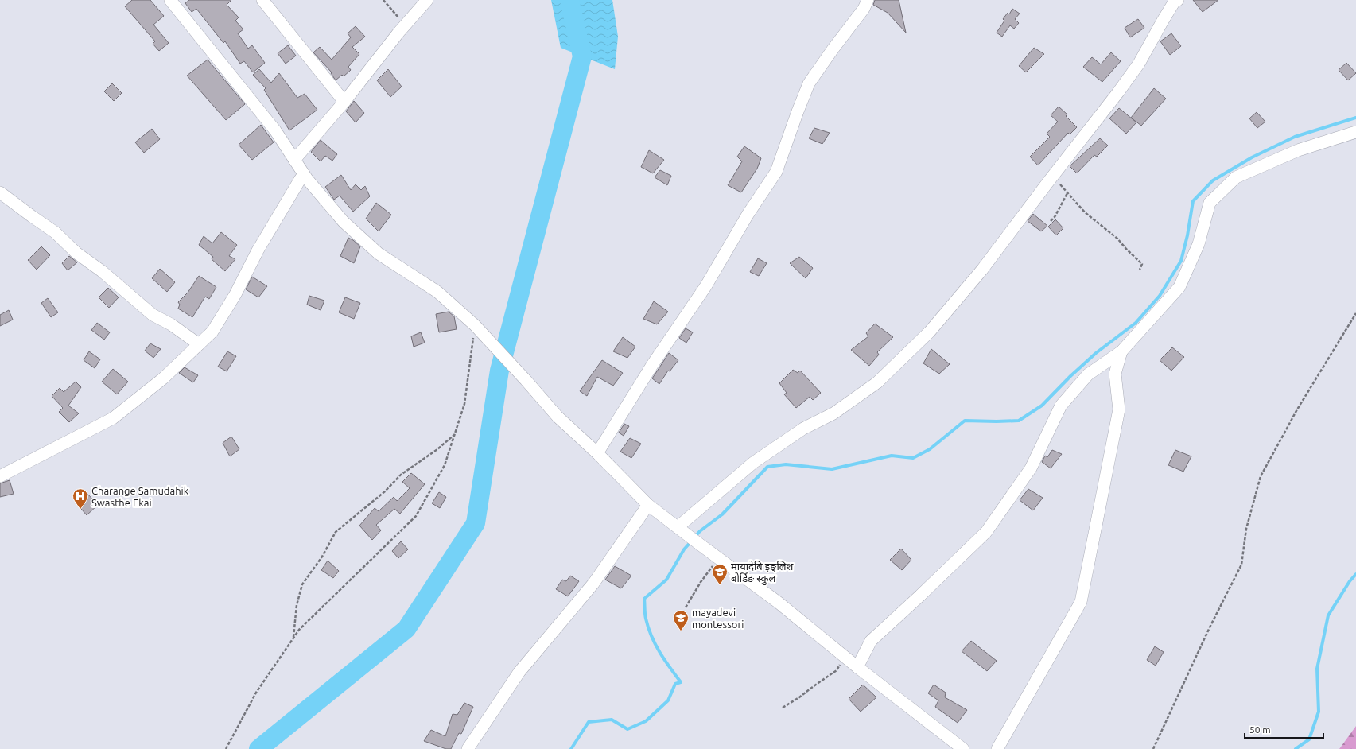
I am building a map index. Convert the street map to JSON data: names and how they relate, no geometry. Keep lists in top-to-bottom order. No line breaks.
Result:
{"places":{"hospital":["Charange Samudahik Swasthe Ekai"],"school or university":["मायादेबि इङ्लिश बोर्डिङ स्कुल","mayadevi montessori"]},"scale_bar":"50 m"}
